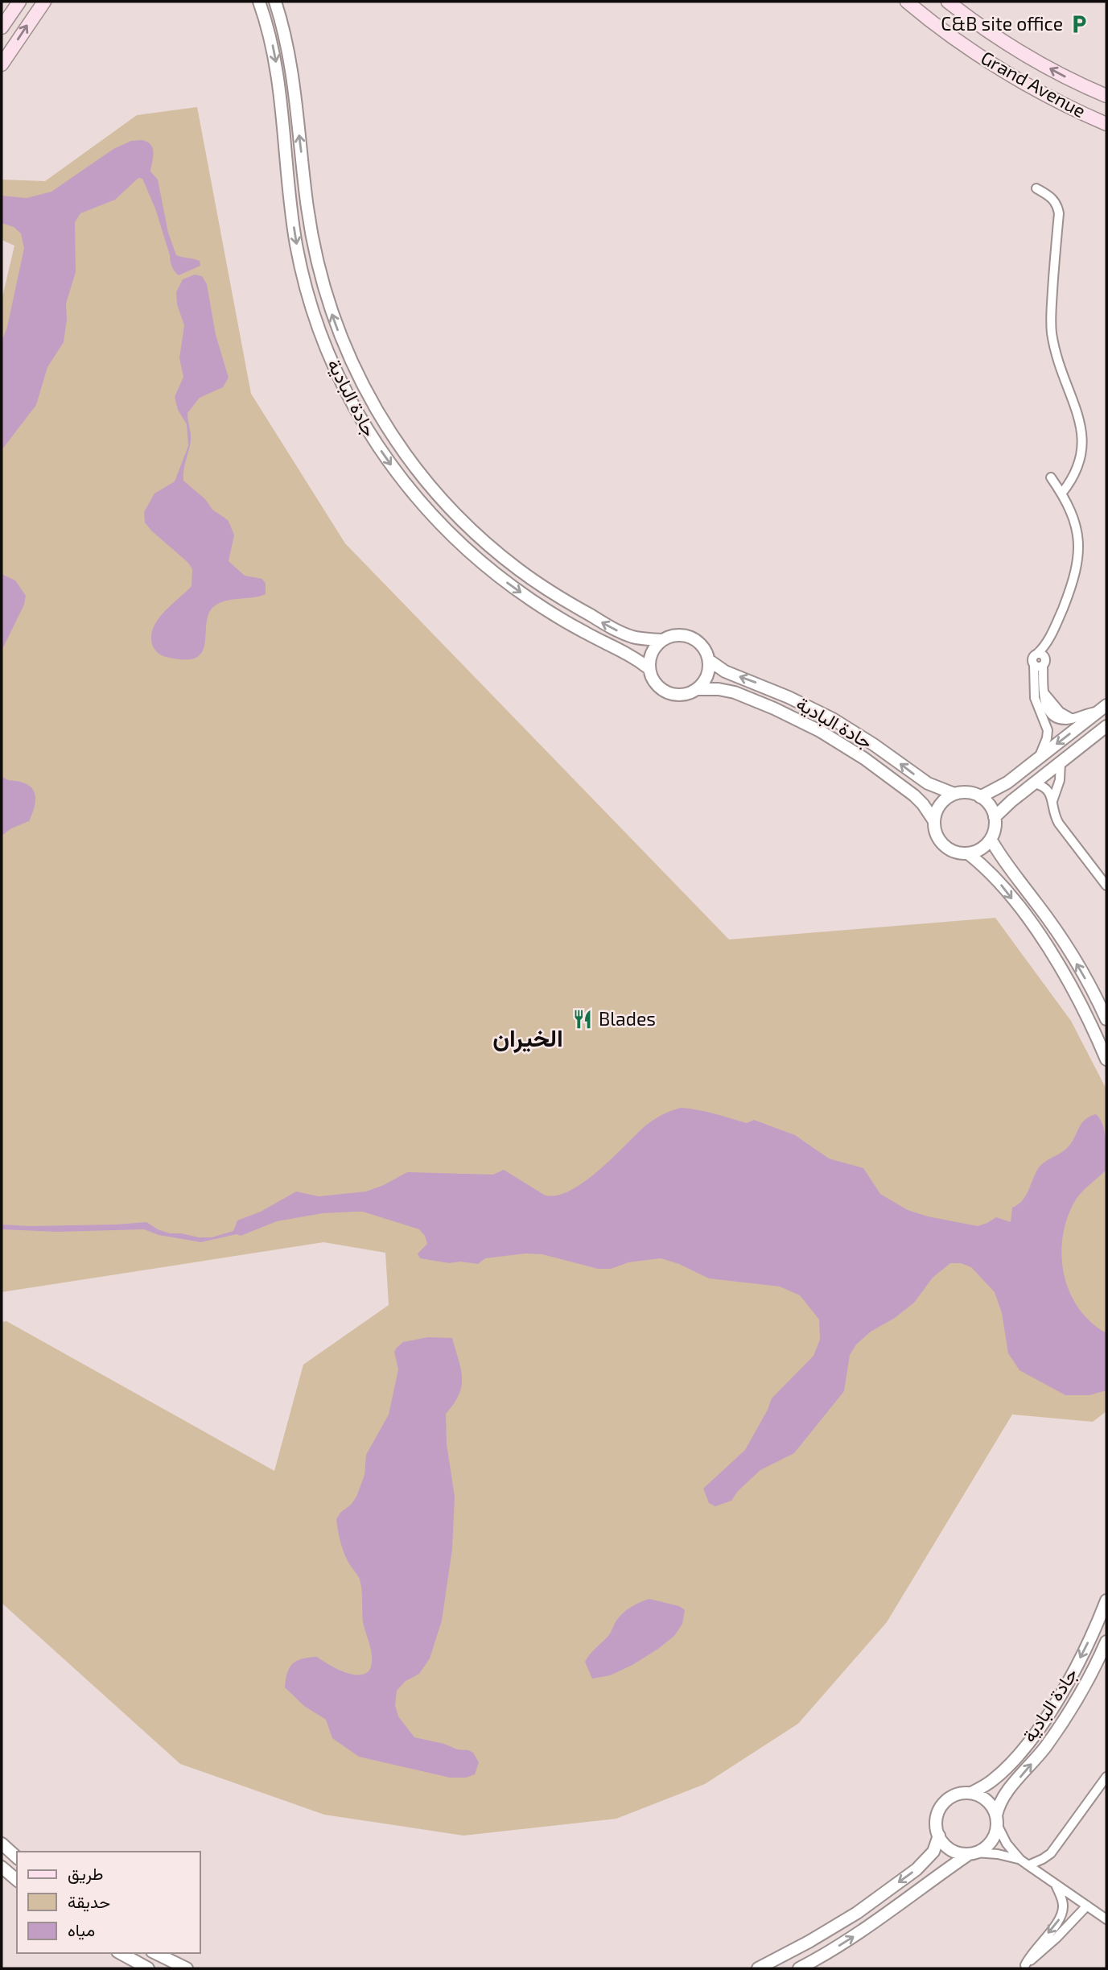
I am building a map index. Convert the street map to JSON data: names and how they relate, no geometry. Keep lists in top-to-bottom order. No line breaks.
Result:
{"streets":{"main road":["Grand Avenue"],"street":["جادة البادية"]},"districts":["الخيران"],"places":{"parking":["C&B site office"],"restaurant":["Blades"]},"legend":["طريق","حديقة","مياه"]}
